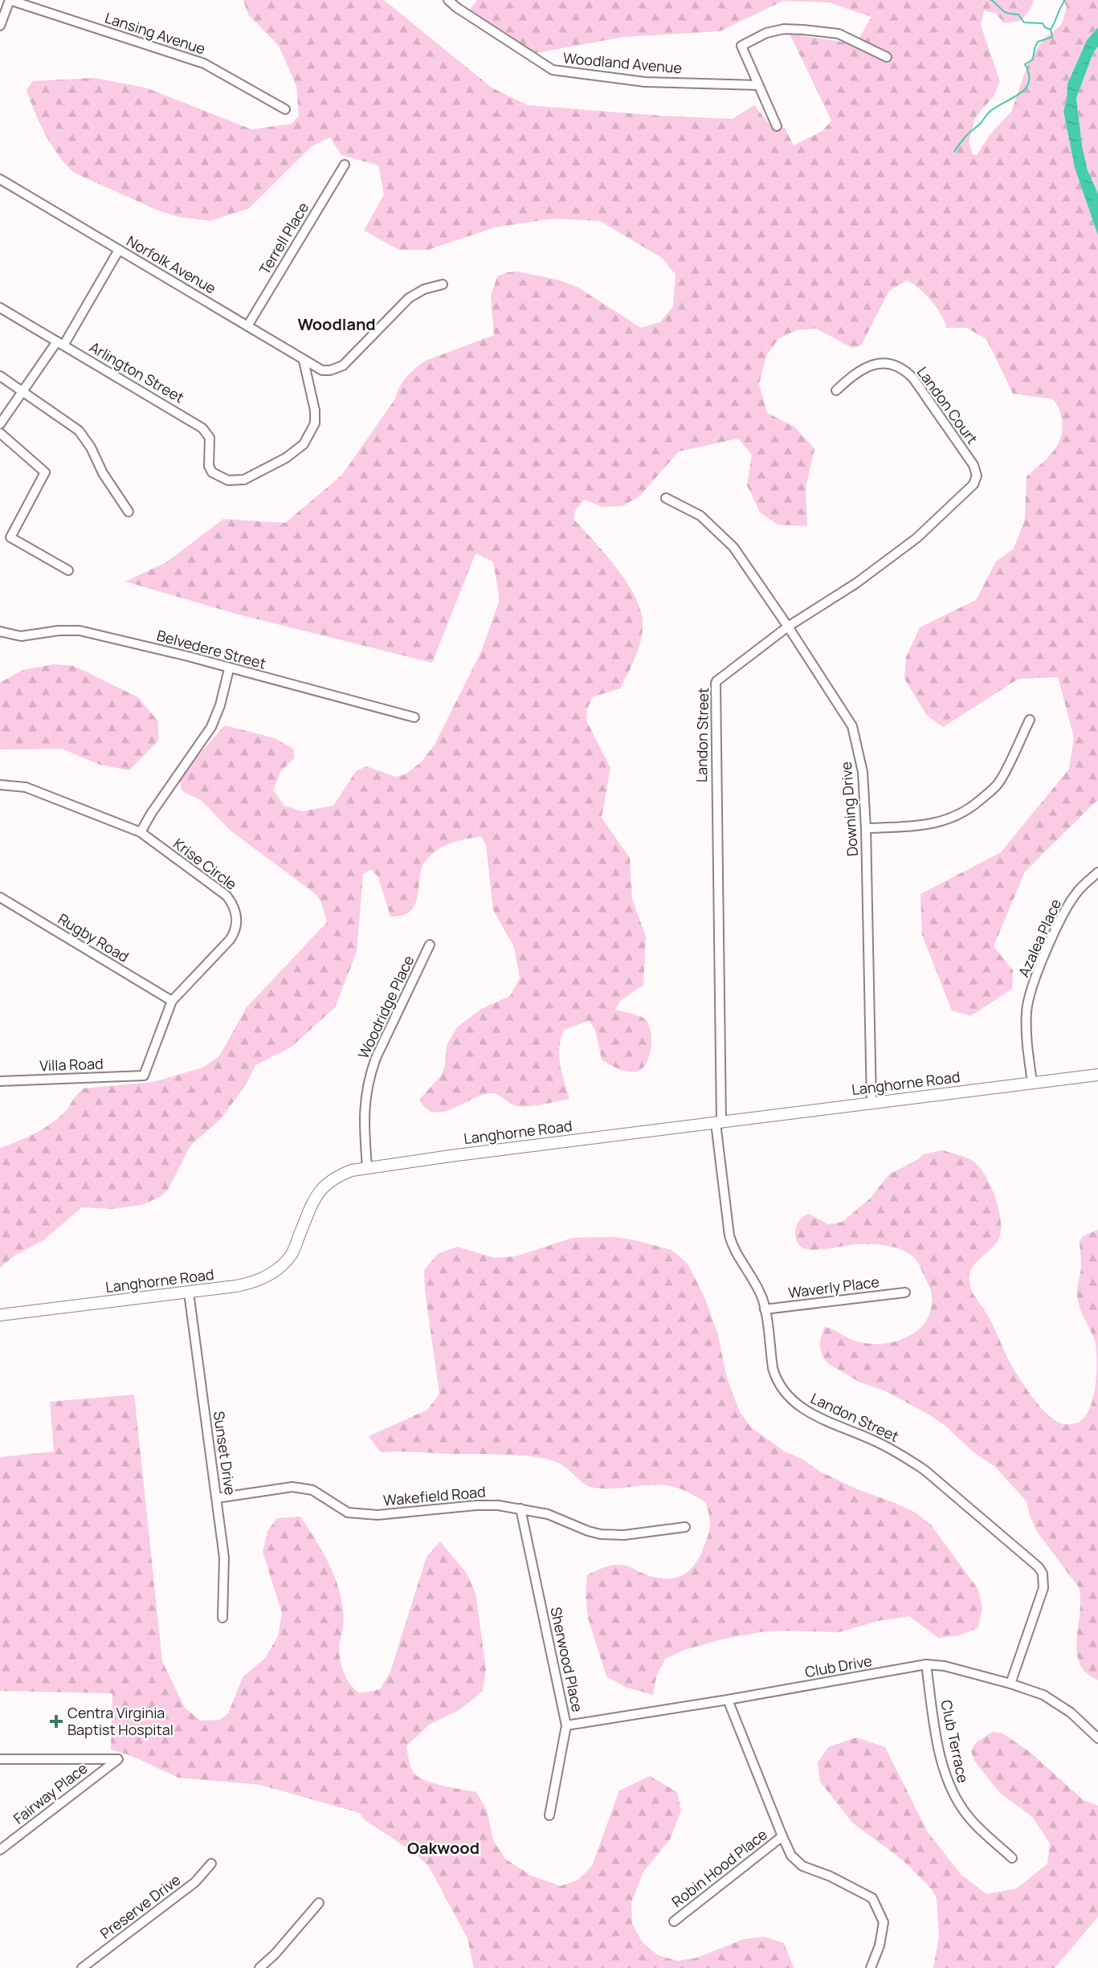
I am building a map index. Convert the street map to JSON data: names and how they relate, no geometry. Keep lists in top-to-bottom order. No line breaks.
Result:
{"streets":{"main road":["Langhorne Road"],"street":["Lansing Avenue","Woodland Avenue","Terrell Place","Norfolk Avenue","Arlington Street","Landon Court","Belvedere Street","Landon Street","Downing Drive","Krise Circle","Rugby Road","Azalea Place","Woodridge Place","Villa Road","Waverly Place","Sunset Drive","Wakefield Road","Sherwood Place","Club Drive","Club Terrace","Fairway Place","Robin Hood Place","Preserve Drive"]},"crossings":[["Terrell Place","Norfolk Avenue"],["Norfolk Avenue","Arlington Street"],["Landon Court","Landon Street"],["Landon Street","Downing Drive"],["Landon Street","Langhorne Road"],["Landon Street","Waverly Place"],["Landon Street","Club Drive"],["Downing Drive","Langhorne Road"],["Krise Circle","Rugby Road"],["Krise Circle","Villa Road"],["Azalea Place","Langhorne Road"],["Woodridge Place","Langhorne Road"],["Langhorne Road","Sunset Drive"],["Sunset Drive","Wakefield Road"],["Wakefield Road","Sherwood Place"],["Sherwood Place","Club Drive"],["Club Drive","Club Terrace"]],"districts":["Woodland","Oakwood"],"places":{"health":["Centra Virginia Baptist Hospital"]}}
